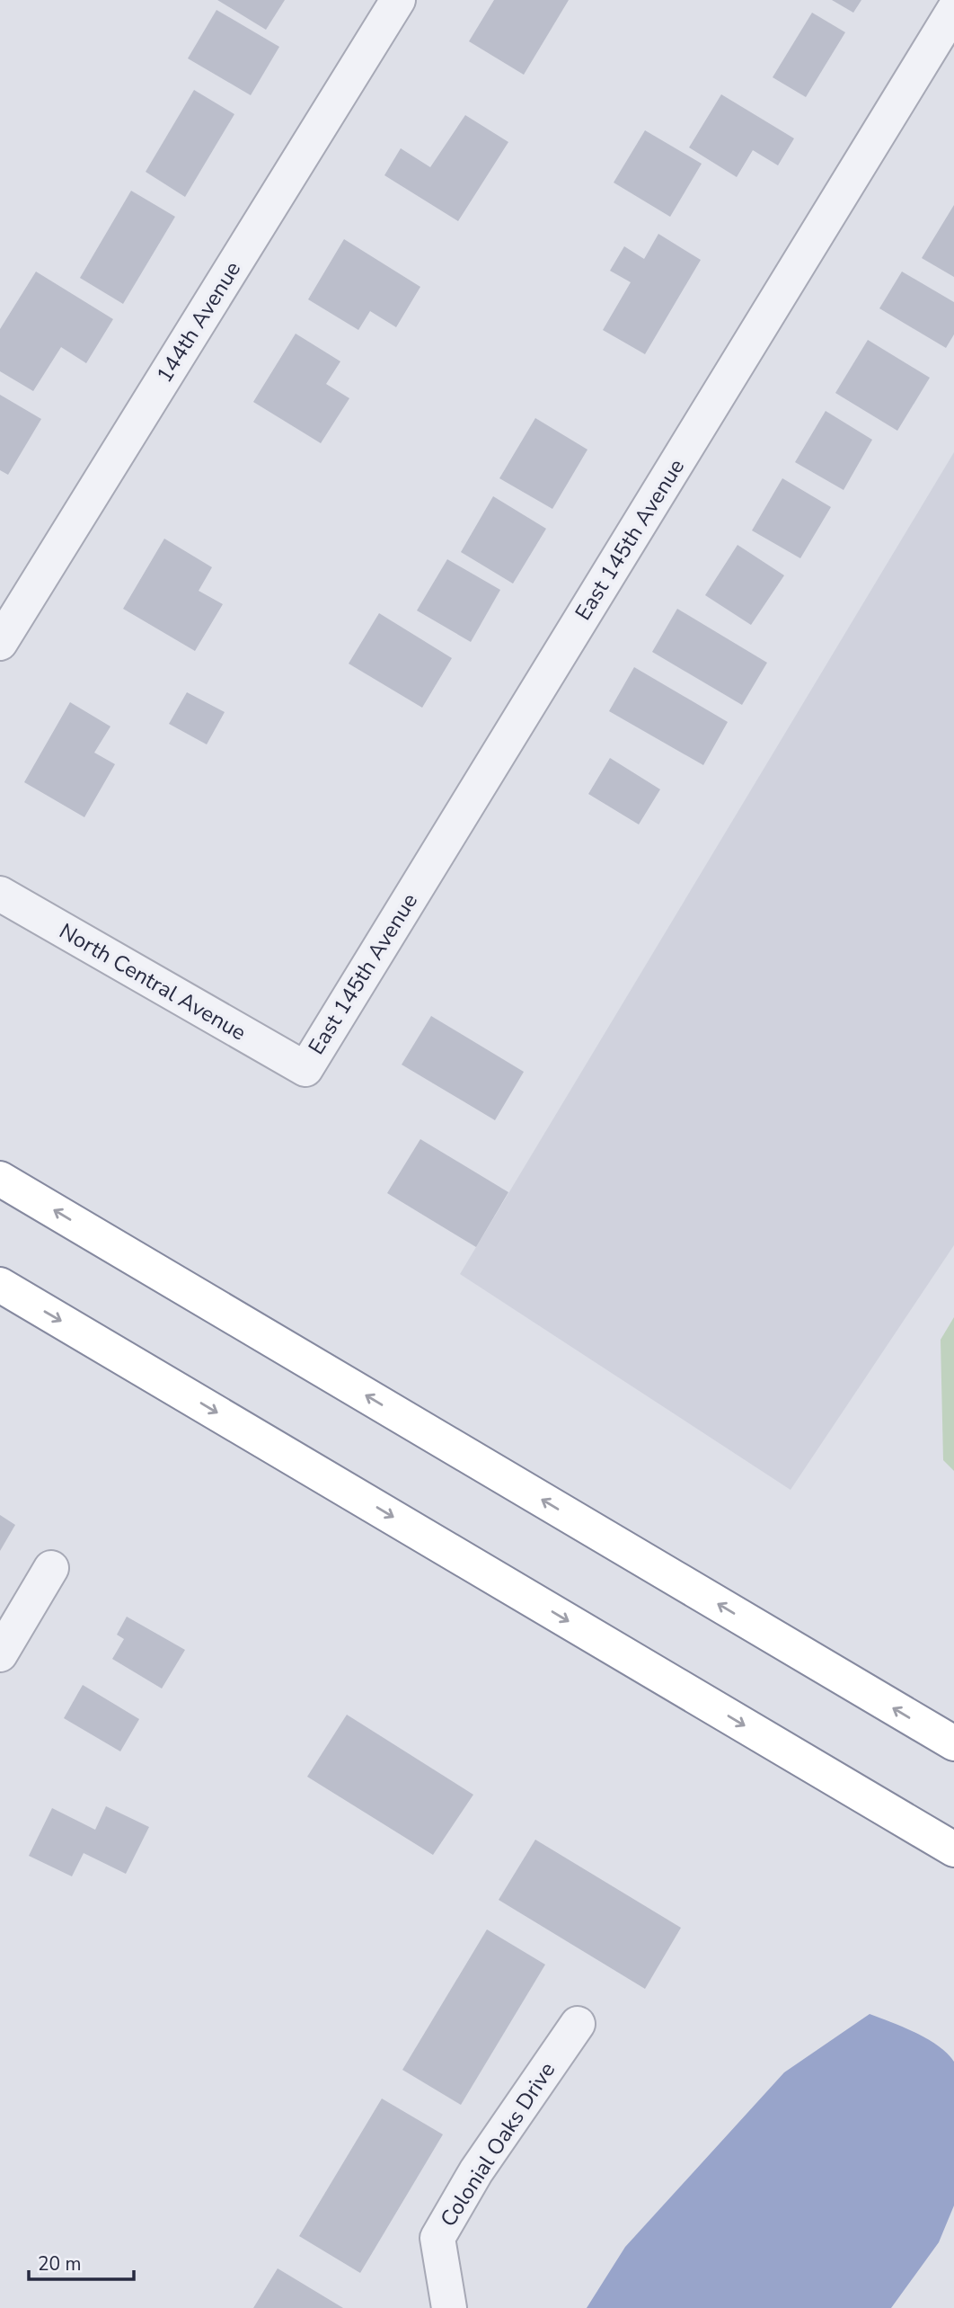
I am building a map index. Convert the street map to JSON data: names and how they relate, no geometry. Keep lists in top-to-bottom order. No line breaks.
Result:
{"streets":{"street":["144th Avenue","East 145th Avenue","North Central Avenue","Colonial Oaks Drive"]},"crossings":[["East 145th Avenue","North Central Avenue"]],"scale_bar":"20 m"}
